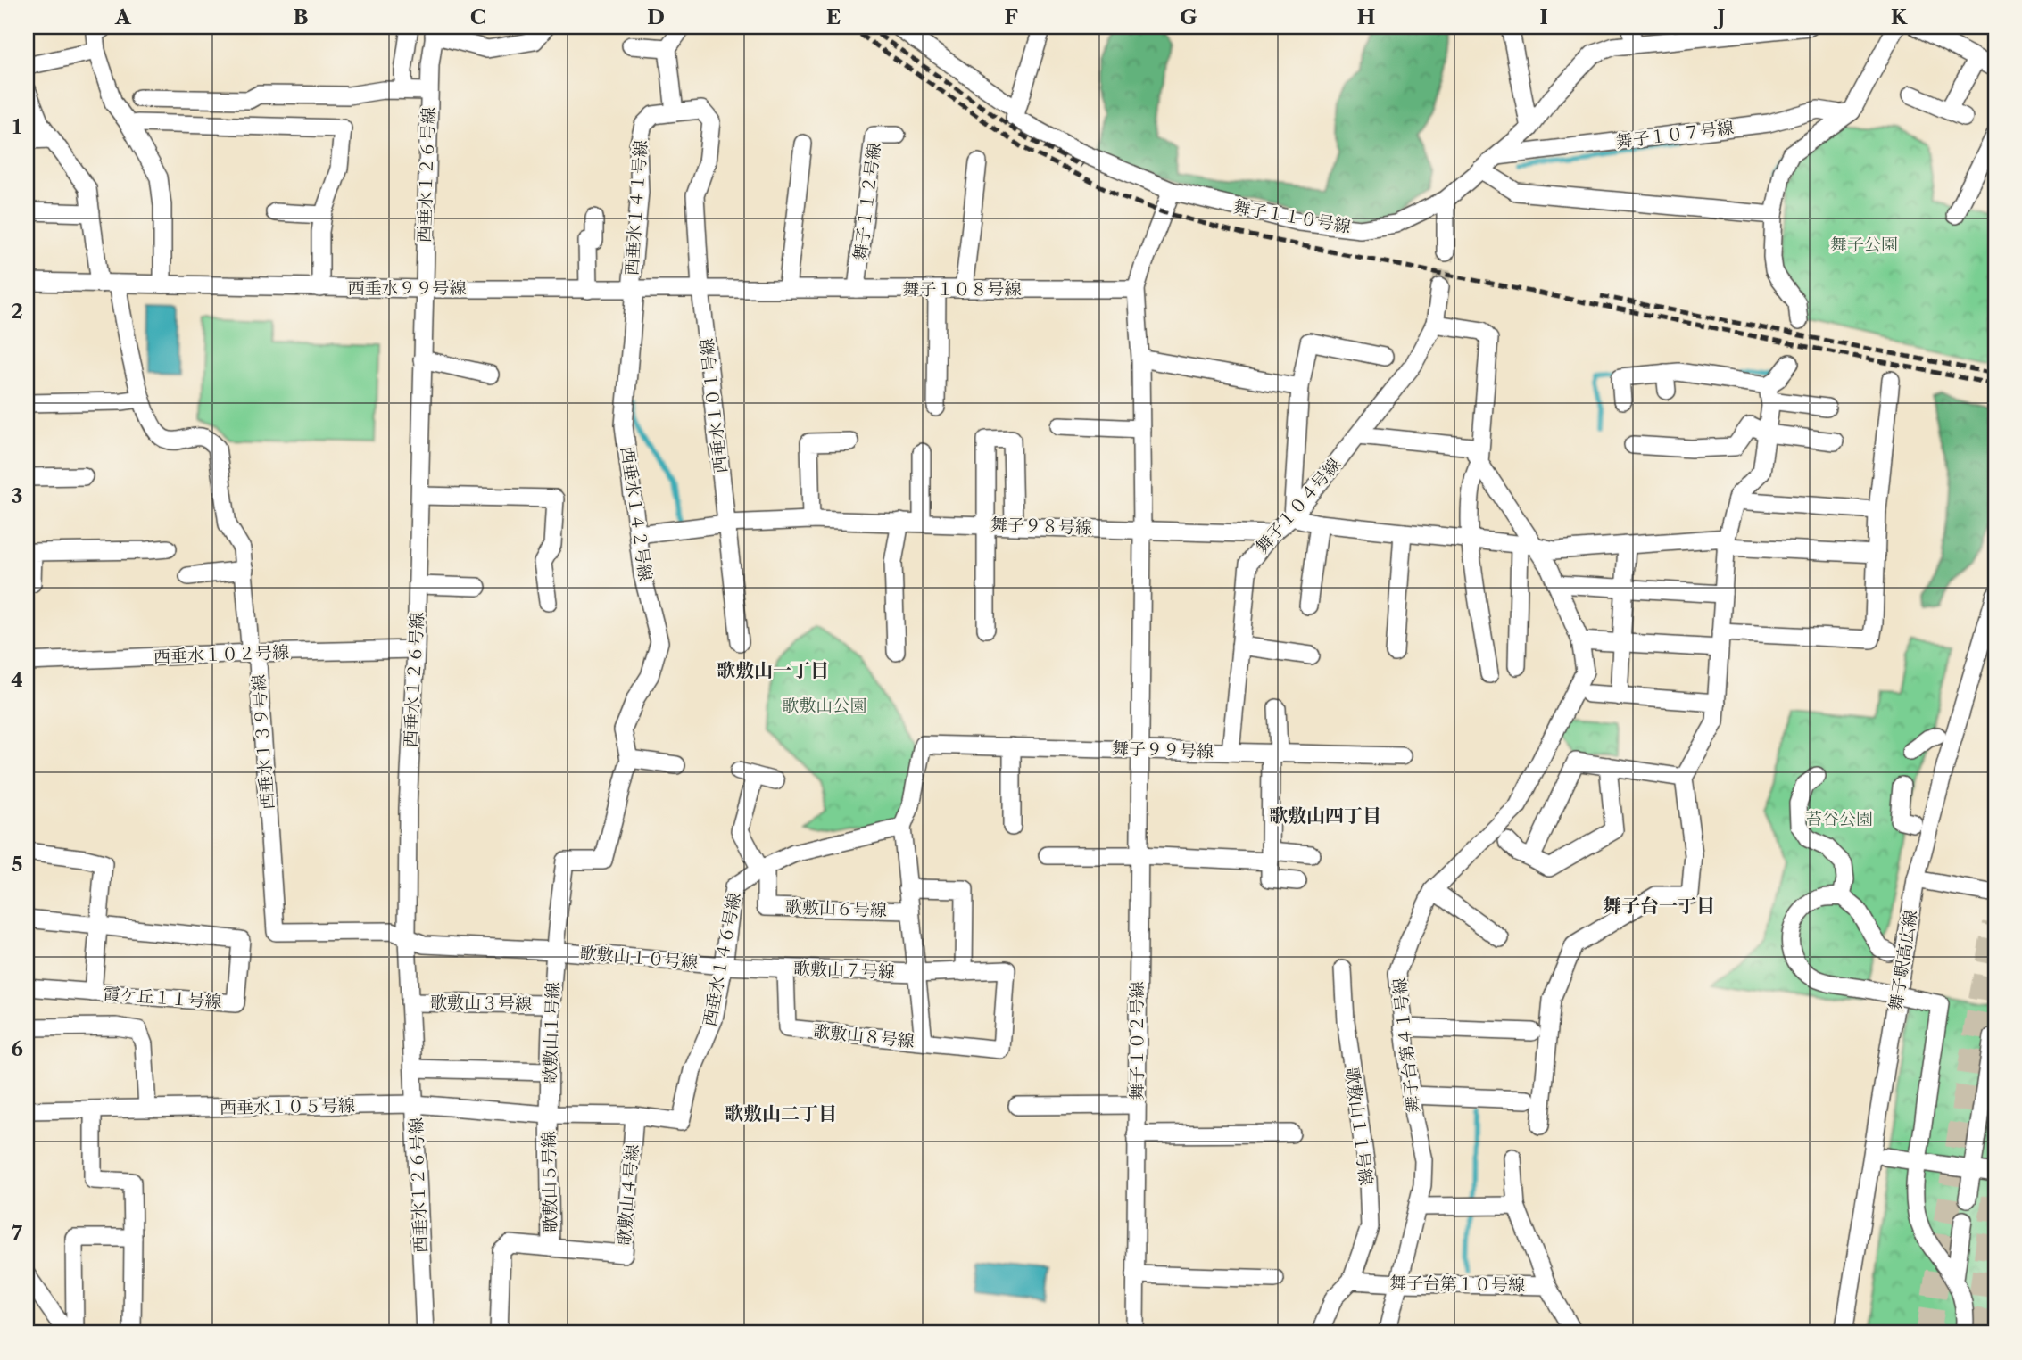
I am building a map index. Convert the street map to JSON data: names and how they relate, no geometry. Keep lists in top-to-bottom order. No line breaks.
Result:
{"streets":{"street":["舞子１０７号線","西垂水１２６号線","舞子１１２号線","西垂水１４１号線","舞子１１０号線","西垂水９９号線","舞子１０８号線","西垂水１０１号線","舞子１０４号線","西垂水１４２号線","舞子９８号線","西垂水１０２号線","西垂水１３９号線","舞子９９号線","歌敷山６号線","歌敷山１０号線","西垂水１４６号線","舞子駅高広線","歌敷山７号線","霞ケ丘１１号線","歌敷山３号線","歌敷山１号線","歌敷山８号線","舞子１０２号線","舞子台第４１号線","西垂水１０５号線","歌敷山１１号線","歌敷山５号線","歌敷山４号線","舞子台第１０号線"]},"crossings":[["舞子１０７号線","舞子１１０号線"],["西垂水１２６号線","西垂水９９号線"],["西垂水１２６号線","西垂水１０２号線"],["西垂水１２６号線","西垂水１３９号線"],["西垂水１２６号線","歌敷山１０号線"],["西垂水１２６号線","歌敷山３号線"],["西垂水１２６号線","西垂水１０５号線"],["舞子１１２号線","舞子１０８号線"],["西垂水１４１号線","西垂水９９号線"],["西垂水１４１号線","西垂水１０１号線"],["西垂水１４１号線","西垂水１４２号線"],["西垂水９９号線","舞子１０８号線"],["西垂水９９号線","西垂水１０１号線"],["西垂水９９号線","西垂水１４２号線"],["舞子１０８号線","舞子１０２号線"],["西垂水１０１号線","舞子９８号線"],["舞子１０４号線","舞子９８号線"],["舞子１０４号線","舞子９９号線"],["舞子１０４号線","舞子台第４１号線"],["西垂水１４２号線","舞子９８号線"],["西垂水１４２号線","歌敷山１０号線"],["西垂水１４２号線","歌敷山１号線"],["舞子９８号線","舞子１０２号線"],["西垂水１０２号線","西垂水１３９号線"],["西垂水１３９号線","歌敷山１０号線"],["舞子９９号線","西垂水１４６号線"],["舞子９９号線","舞子１０２号線"],["歌敷山６号線","西垂水１４６号線"],["歌敷山１０号線","西垂水１４６号線"],["歌敷山１０号線","歌敷山７号線"],["歌敷山１０号線","歌敷山１号線"],["西垂水１４６号線","歌敷山７号線"],["西垂水１４６号線","歌敷山１号線"],["西垂水１４６号線","西垂水１０５号線"],["西垂水１４６号線","歌敷山５号線"],["西垂水１４６号線","歌敷山４号線"],["歌敷山７号線","歌敷山８号線"],["歌敷山３号線","歌敷山１号線"],["歌敷山１号線","西垂水１０５号線"],["歌敷山１号線","歌敷山５号線"],["舞子台第４１号線","舞子台第１０号線"],["西垂水１０５号線","歌敷山５号線"],["歌敷山１１号線","舞子台第１０号線"],["歌敷山５号線","歌敷山４号線"]],"districts":["歌敷山一丁目","歌敷山四丁目","舞子台一丁目","歌敷山二丁目"],"parks":["舞子公園","歌敷山公園","苔谷公園"],"grid":{"columns":["A","B","C","D","E","F","G","H","I","J","K"],"rows":["1","2","3","4","5","6","7"]}}
